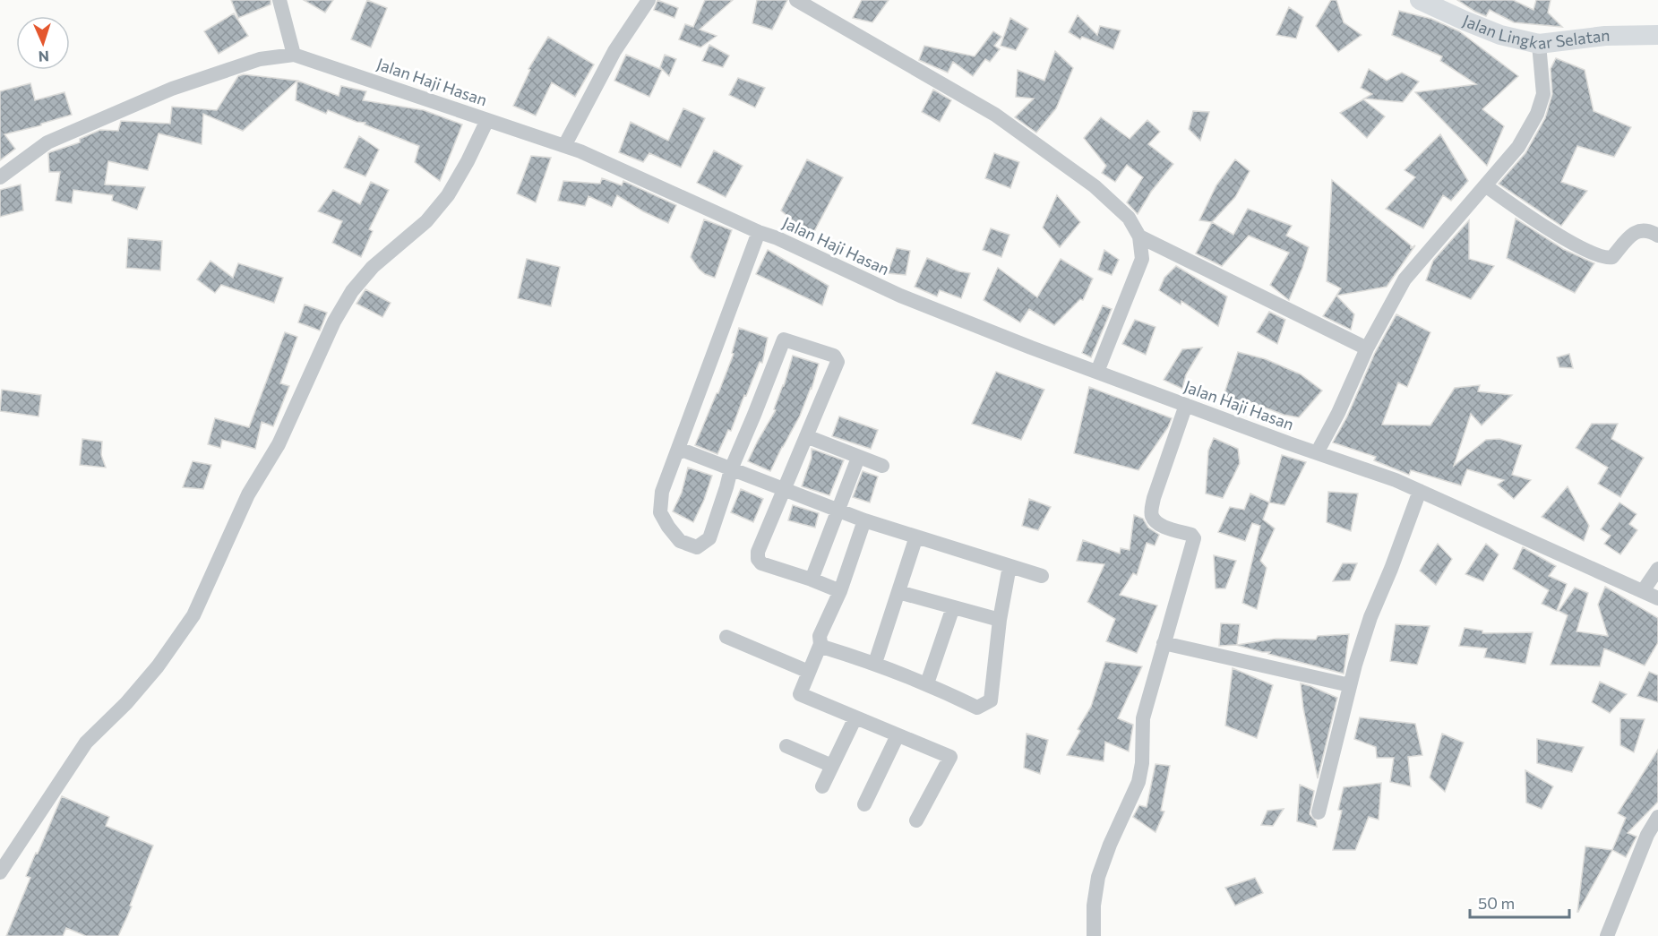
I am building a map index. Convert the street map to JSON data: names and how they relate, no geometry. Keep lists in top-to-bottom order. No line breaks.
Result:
{"streets":{"street":["Jalan Lingkar Selatan","Jalan Haji Hasan"]},"scale_bar":"50 m","north":"bottom"}
